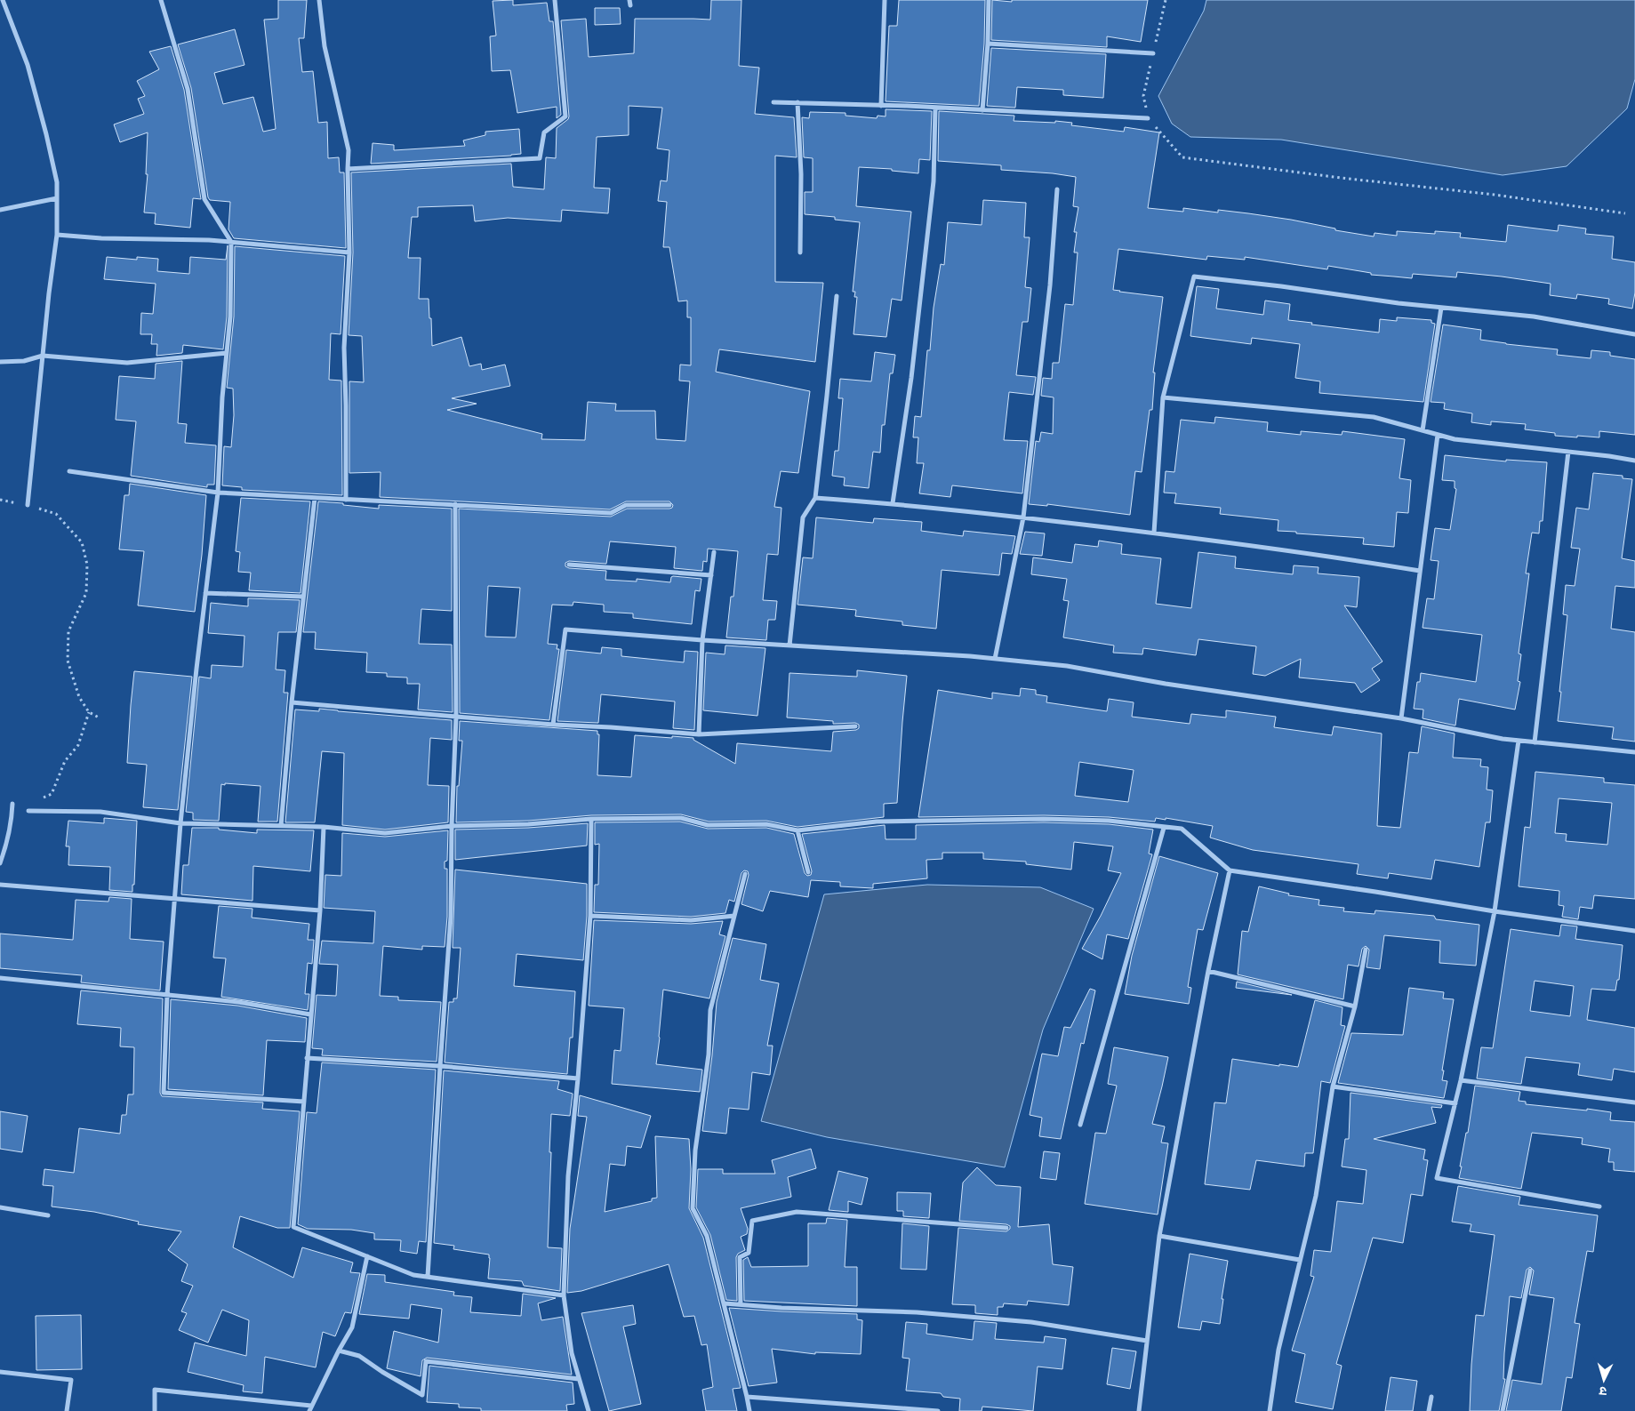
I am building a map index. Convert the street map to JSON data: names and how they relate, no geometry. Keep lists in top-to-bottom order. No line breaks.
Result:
{"north":"bottom"}
